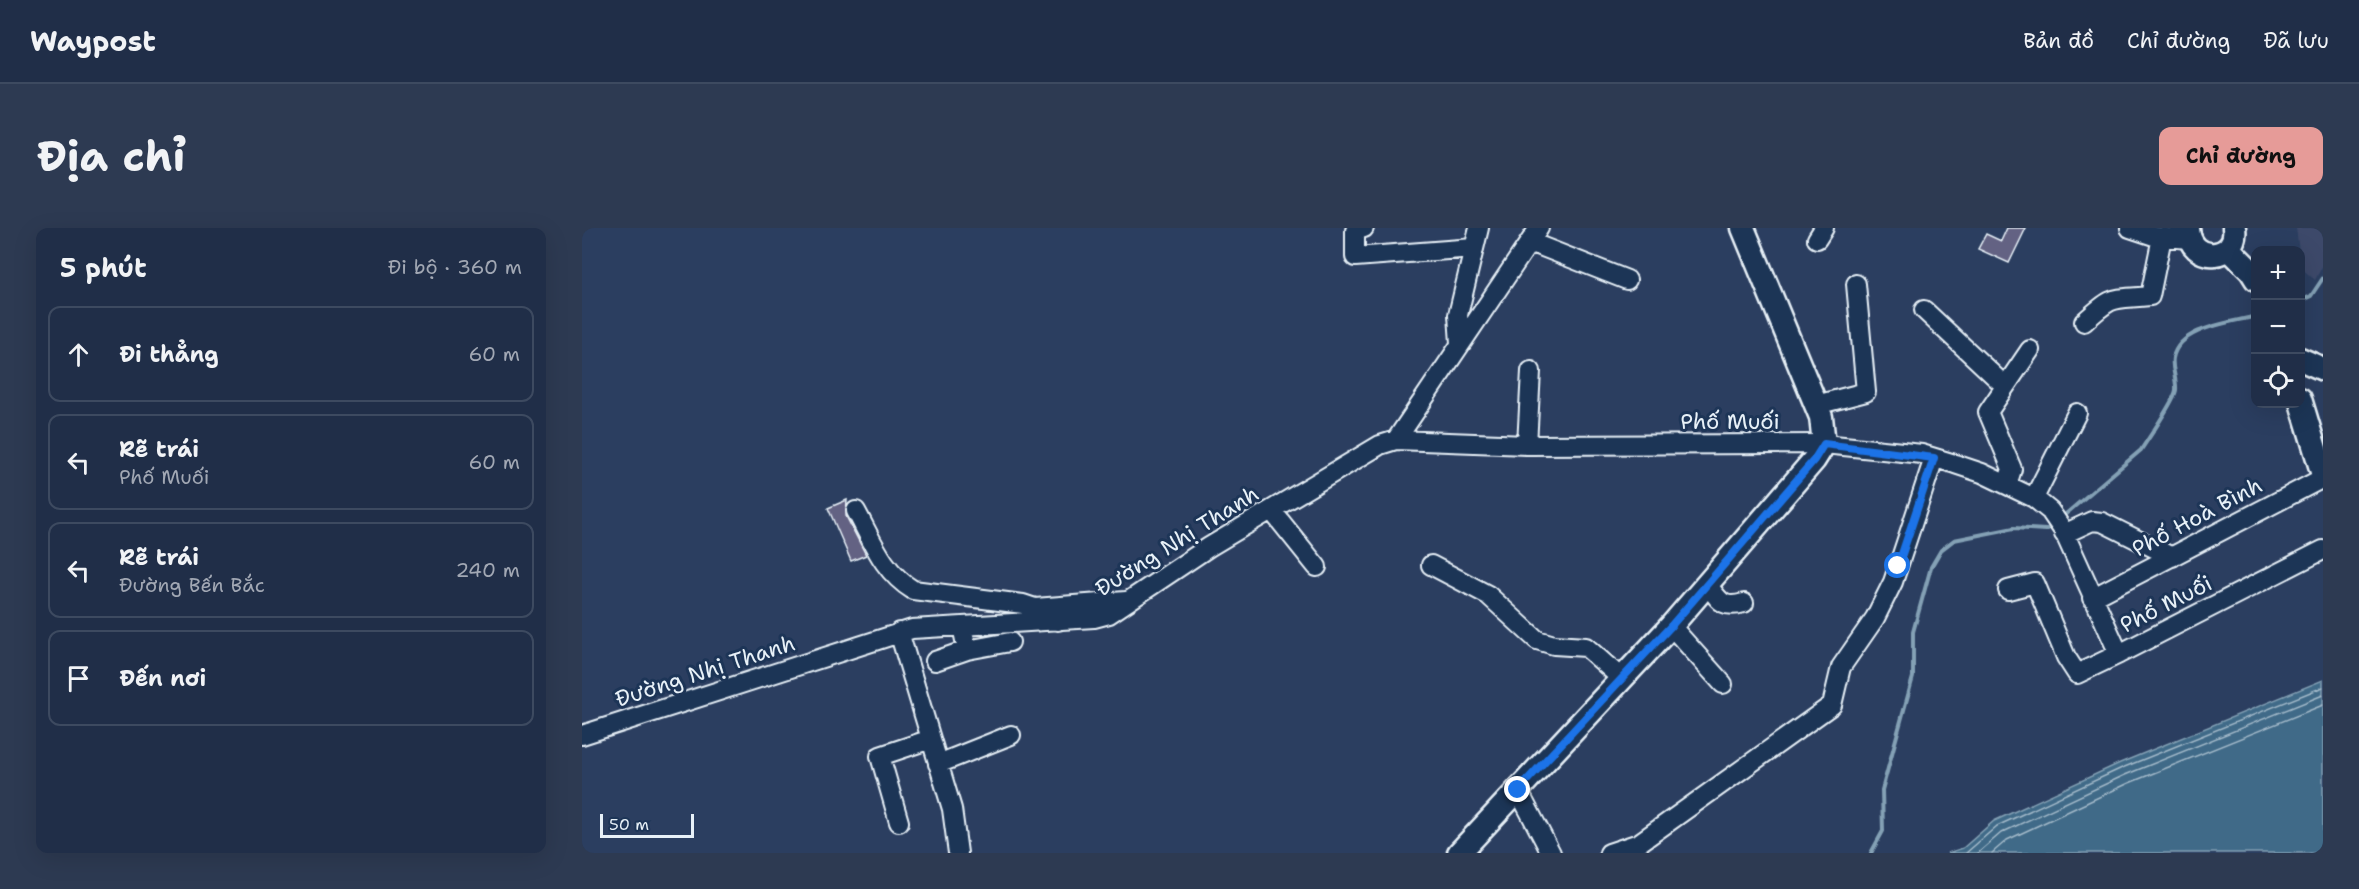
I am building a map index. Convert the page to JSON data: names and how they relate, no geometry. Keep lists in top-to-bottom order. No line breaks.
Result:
{"streets":{"street":["Phố Muối","Phố Hoà Bình","Đường Nhị Thanh"]},"crossings":[["Phố Muối","Phố Hoà Bình"],["Phố Muối","Đường Nhị Thanh"]],"scale_bar":"50 m","page":{"header":"Waypost","nav":["Bản đồ","Chỉ đường","Đã lưu"],"buttons":"Chỉ đường","title":"Địa chỉ","heading":["5 phút","Đi bộ · 360 m"],"map_buttons":["+","−"],"list":[["Đi thẳng","60 m"],["Rẽ trái","Phố Muối","60 m"],["Rẽ trái","Đường Bến Bắc","240 m"],"Đến nơi"],"scale":"50 m"}}
